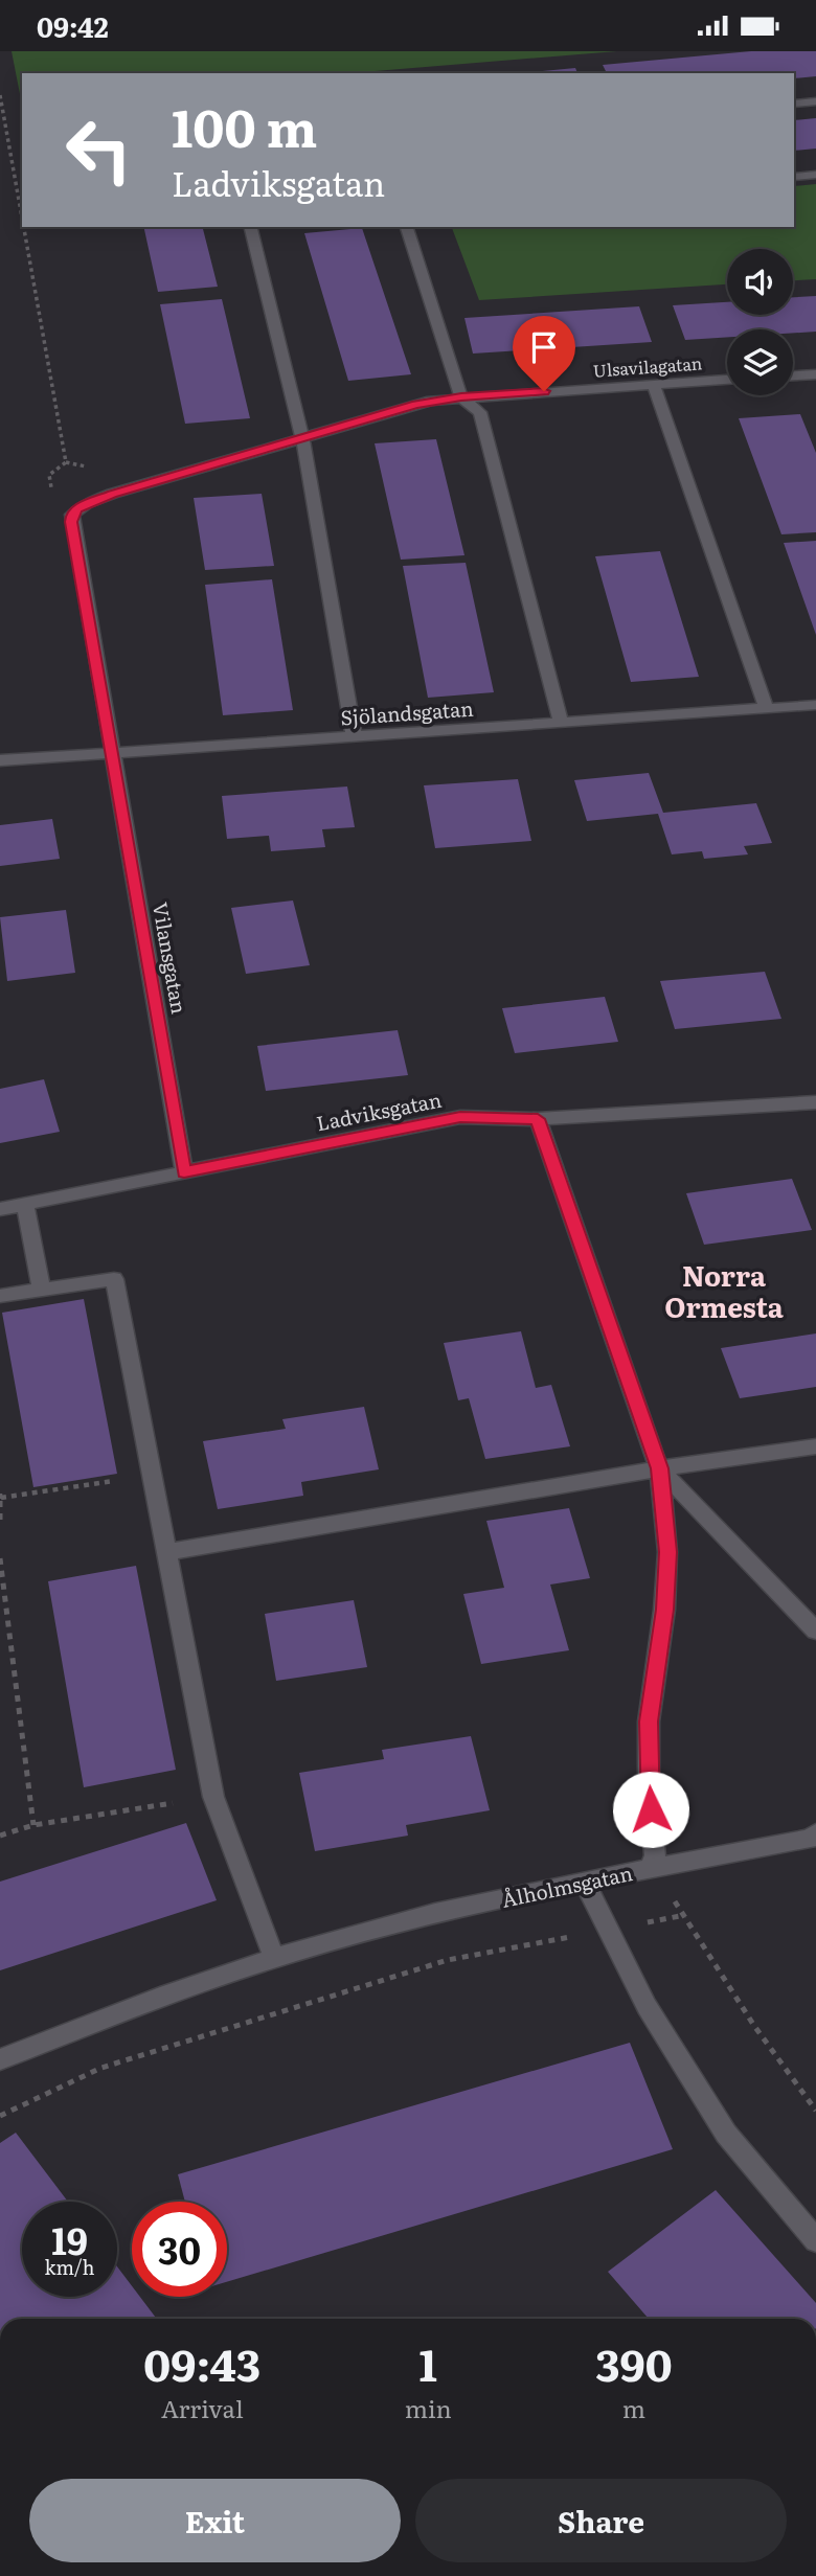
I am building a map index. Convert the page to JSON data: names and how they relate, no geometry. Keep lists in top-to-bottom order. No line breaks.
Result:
{"streets":{"street":["Ulsavilagatan","Sjölandsgatan","Vilansgatan","Ladviksgatan","Ålholmsgatan"]},"crossings":[["Ulsavilagatan","Sjölandsgatan"],["Ulsavilagatan","Vilansgatan"],["Sjölandsgatan","Vilansgatan"],["Vilansgatan","Ladviksgatan"],["Ladviksgatan","Ålholmsgatan"]],"districts":["Norra Ormesta"],"page":{"status":"09:42","turn":["100 m","Ladviksgatan"],"speed":"19 km/h","limit":"30","eta":["09:43","Arrival","1","min","390","m"],"buttons":["Exit","Share"]}}
